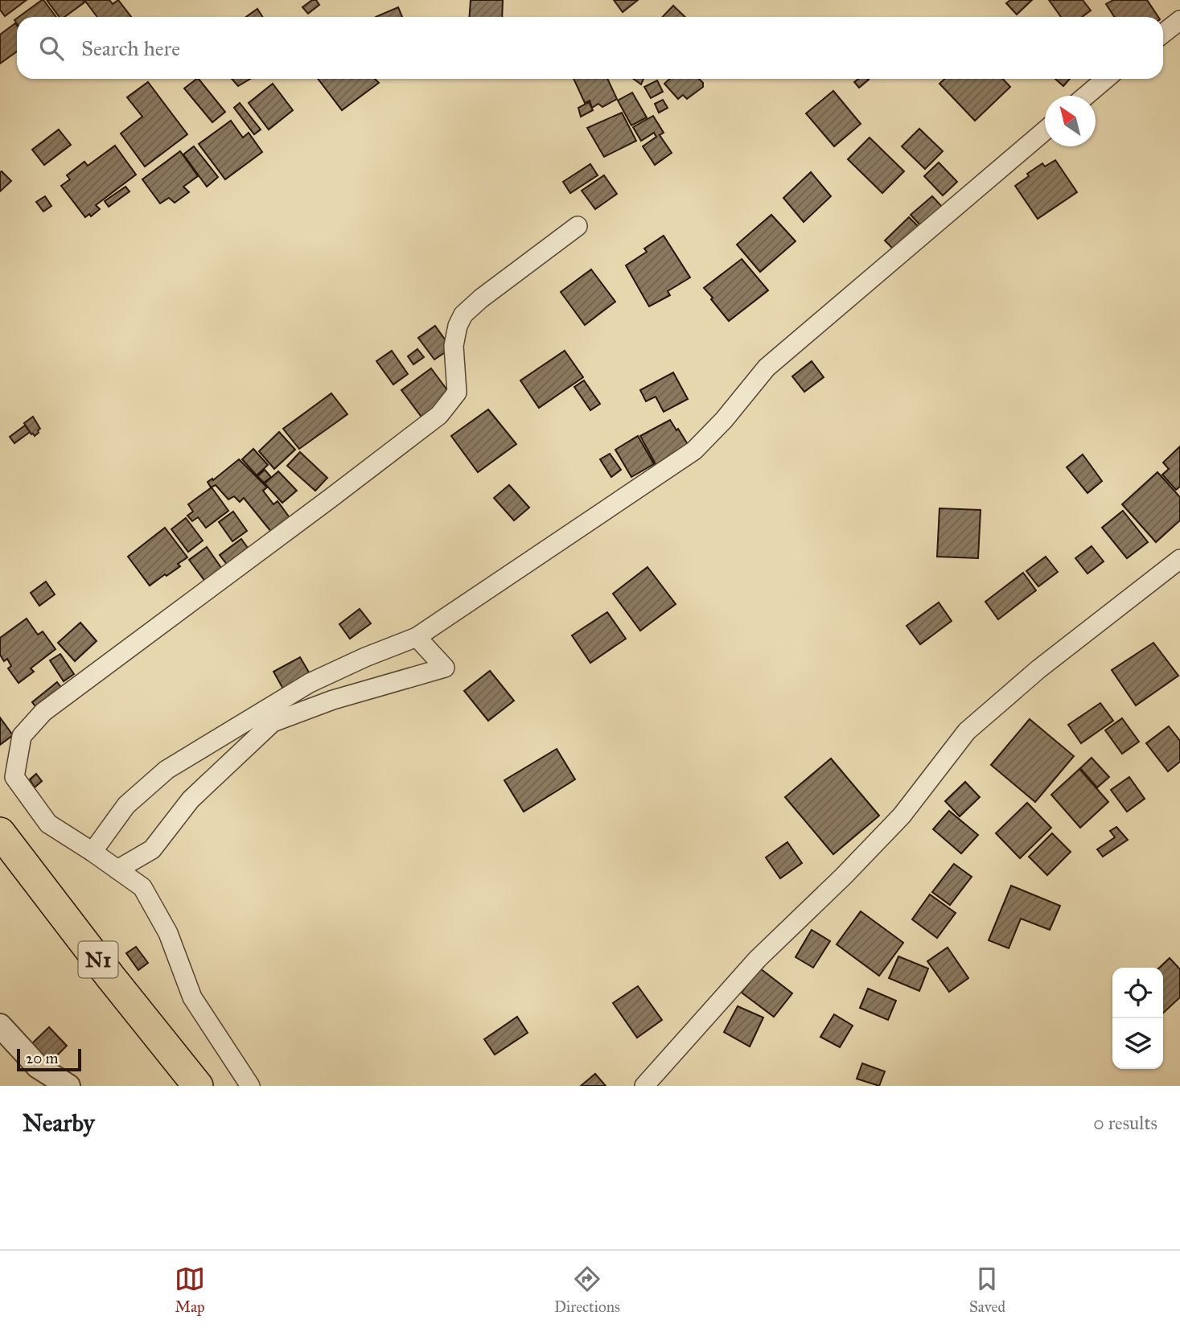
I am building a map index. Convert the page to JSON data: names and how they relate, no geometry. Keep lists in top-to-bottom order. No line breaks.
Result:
{"streets":{"highway":["N1"]},"scale_bar":"20 m","north":"top left","page":{"search":"Search here","scale":"20 m","heading":["Nearby","0 results"],"nav":["Map","Directions","Saved"]}}
